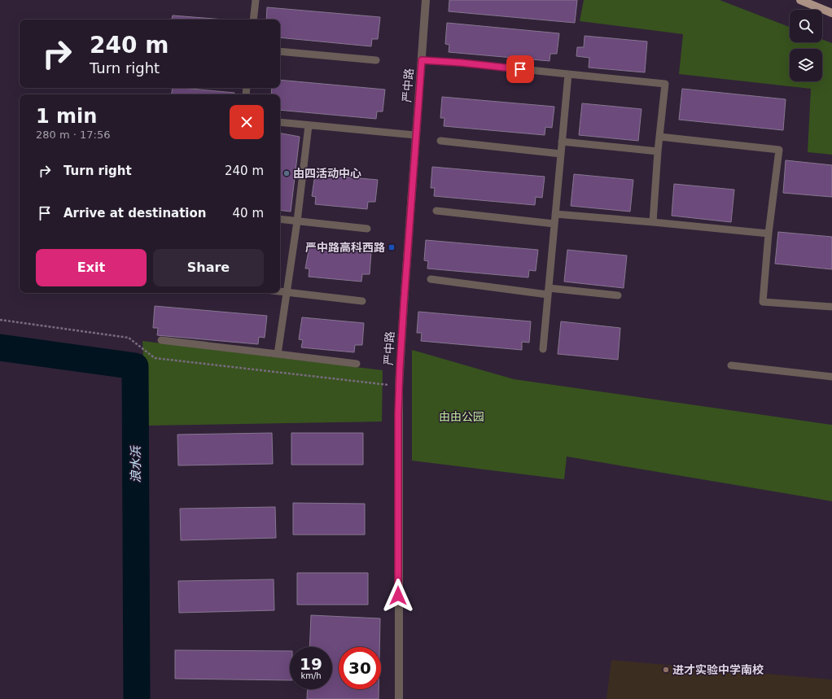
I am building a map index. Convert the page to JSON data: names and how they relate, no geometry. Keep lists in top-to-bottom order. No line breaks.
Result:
{"streets":{"street":["严中路"]},"water":["浪水浜"],"parks":["由由公园"],"places":{"other":["由四活动中心","进才实验中学南校"],"transit":["严中路高科西路"]},"page":{"turn":["240 m","Turn right"],"heading":["1 min","280 m · 17:56"],"list":[{"name":"Turn right","value":"240 m"},{"name":"Arrive at destination","value":"40 m"}],"buttons":["Exit","Share"],"speed":"19 km/h","limit":"30"}}
